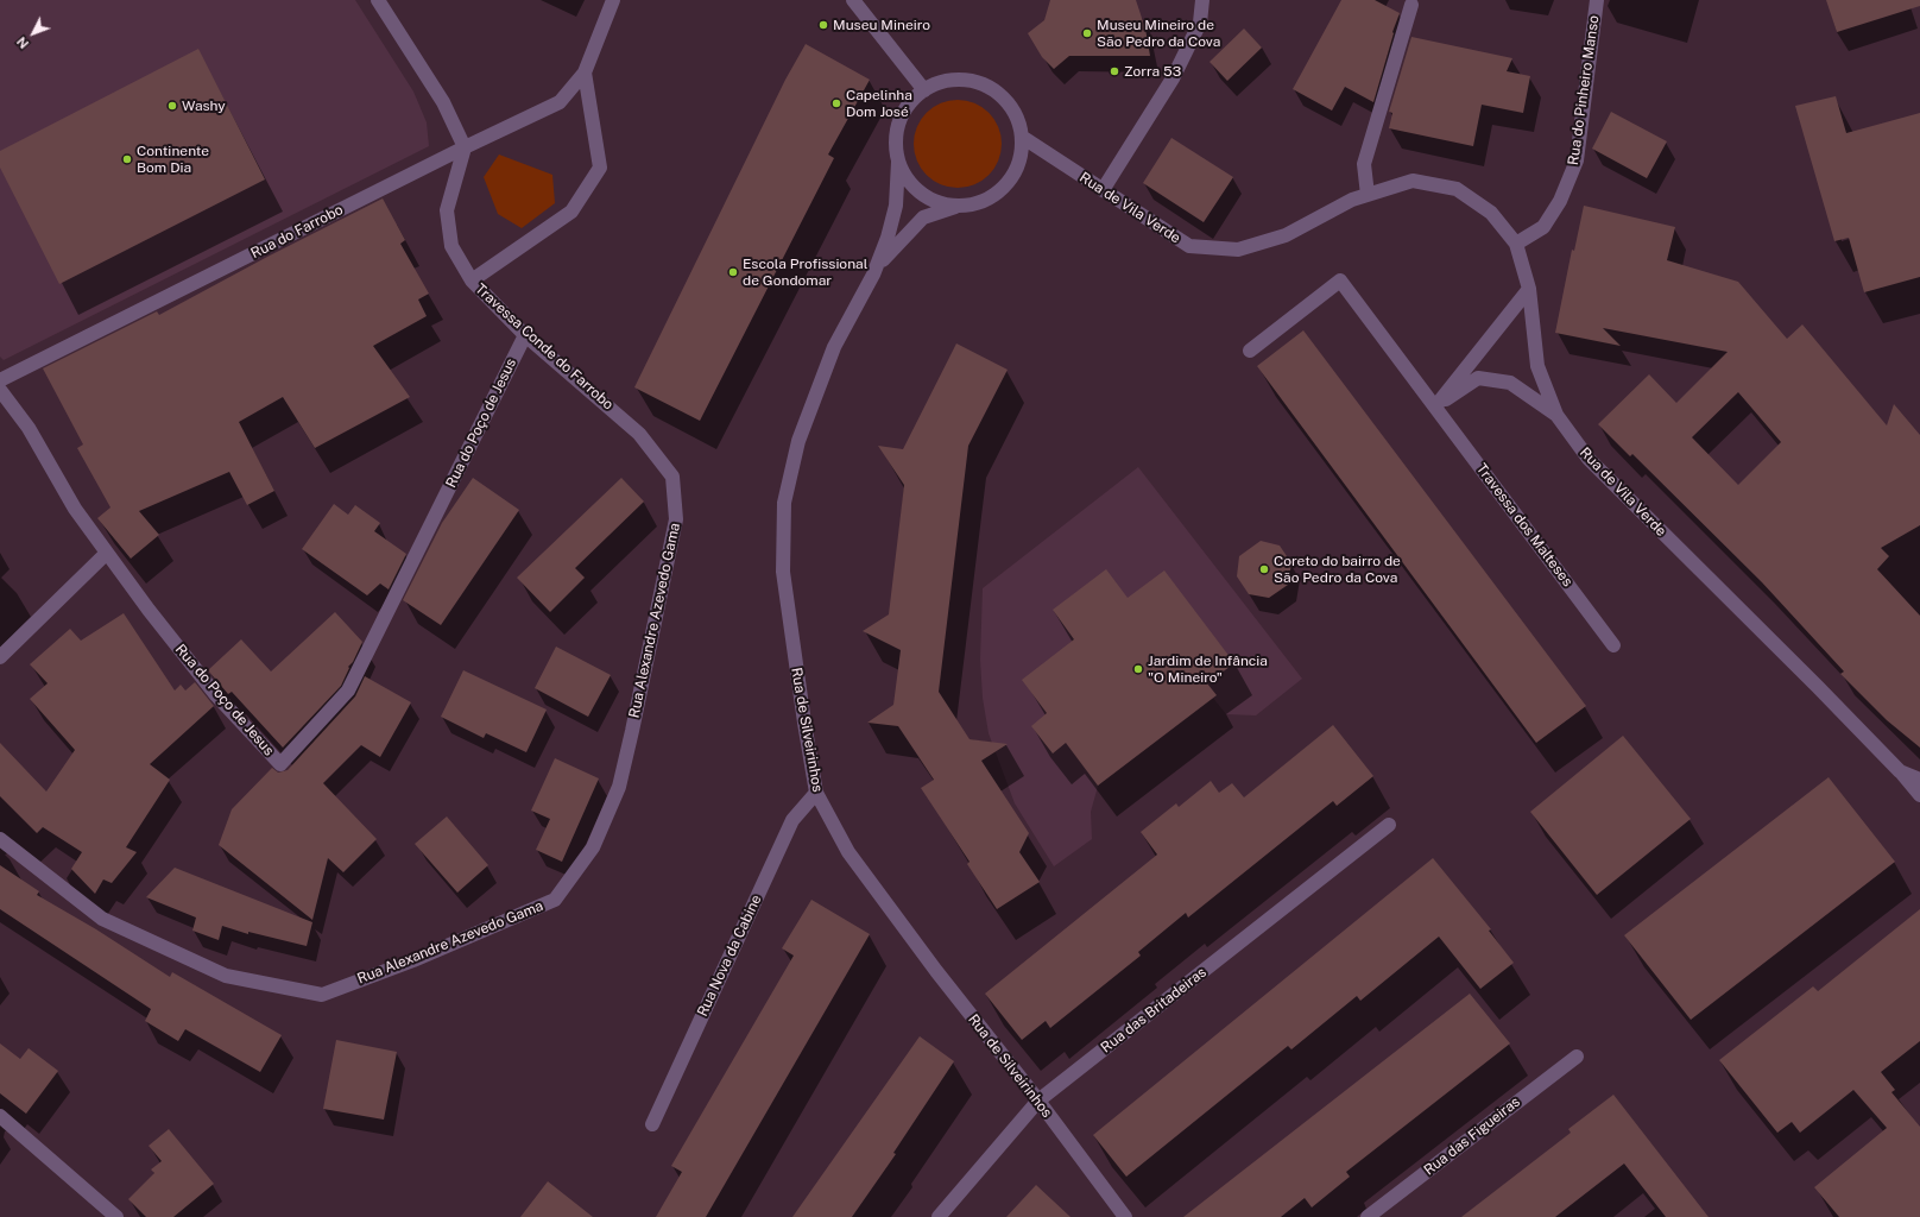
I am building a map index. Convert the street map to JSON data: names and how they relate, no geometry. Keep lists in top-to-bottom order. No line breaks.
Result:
{"streets":{"street":["Rua do Pinheiro Manso","Rua de Vila Verde","Rua do Farrobo","Travessa Conde do Farrobo","Rua do Poço de Jesus","Travessa dos Malteses","Rua Alexandre Azevedo Gama","Rua de Silveirinhos","Rua Nova da Cabine","Rua das Britadeiras","Rua das Figueiras"]},"crossings":[["Rua do Pinheiro Manso","Rua de Vila Verde"],["Rua de Vila Verde","Rua de Silveirinhos"],["Rua do Farrobo","Travessa Conde do Farrobo"],["Travessa Conde do Farrobo","Rua do Poço de Jesus"],["Travessa Conde do Farrobo","Rua Alexandre Azevedo Gama"],["Rua de Silveirinhos","Rua Nova da Cabine"],["Rua de Silveirinhos","Rua das Britadeiras"]],"places":["Museu Mineiro","Museu Mineiro de São Pedro da Cova","Zorra 53","Capelinha Dom José","Washy","Continente Bom Dia","Escola Profissional de Gondomar","Coreto do bairro de São Pedro da Cova","Jardim de Infância \"O Mineiro\""],"north":"bottom left"}
